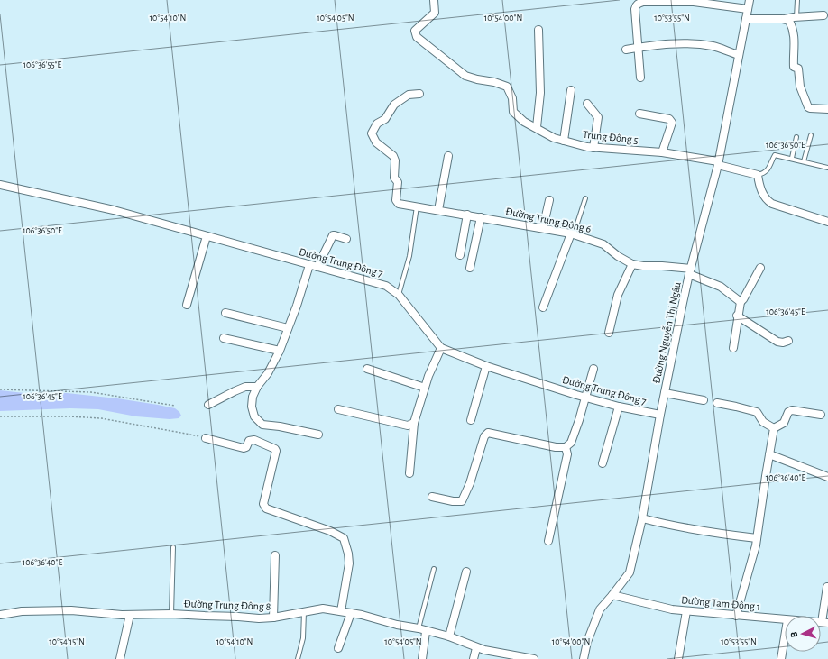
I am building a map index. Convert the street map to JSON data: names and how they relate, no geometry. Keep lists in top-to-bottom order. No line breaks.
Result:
{"streets":{"street":["Trung Đông 5","Đường Trung Đông 6","Đường Trung Đông 7","Đường Nguyễn Thị Ngâu","Đường Tam Đông 1","Đường Trung Đông 8"]},"crossings":[["Trung Đông 5","Đường Nguyễn Thị Ngâu"],["Đường Trung Đông 6","Đường Nguyễn Thị Ngâu"],["Đường Trung Đông 7","Đường Nguyễn Thị Ngâu"],["Đường Nguyễn Thị Ngâu","Đường Tam Đông 1"]],"north":"left","coordinates":["10°54'10\"N","10°54'05\"N","10°54'00\"N","10°53'55\"N","106°36'55\"E","106°36'50\"E","106°36'45\"E","106°36'40\"E","10°54'15\"N"]}
